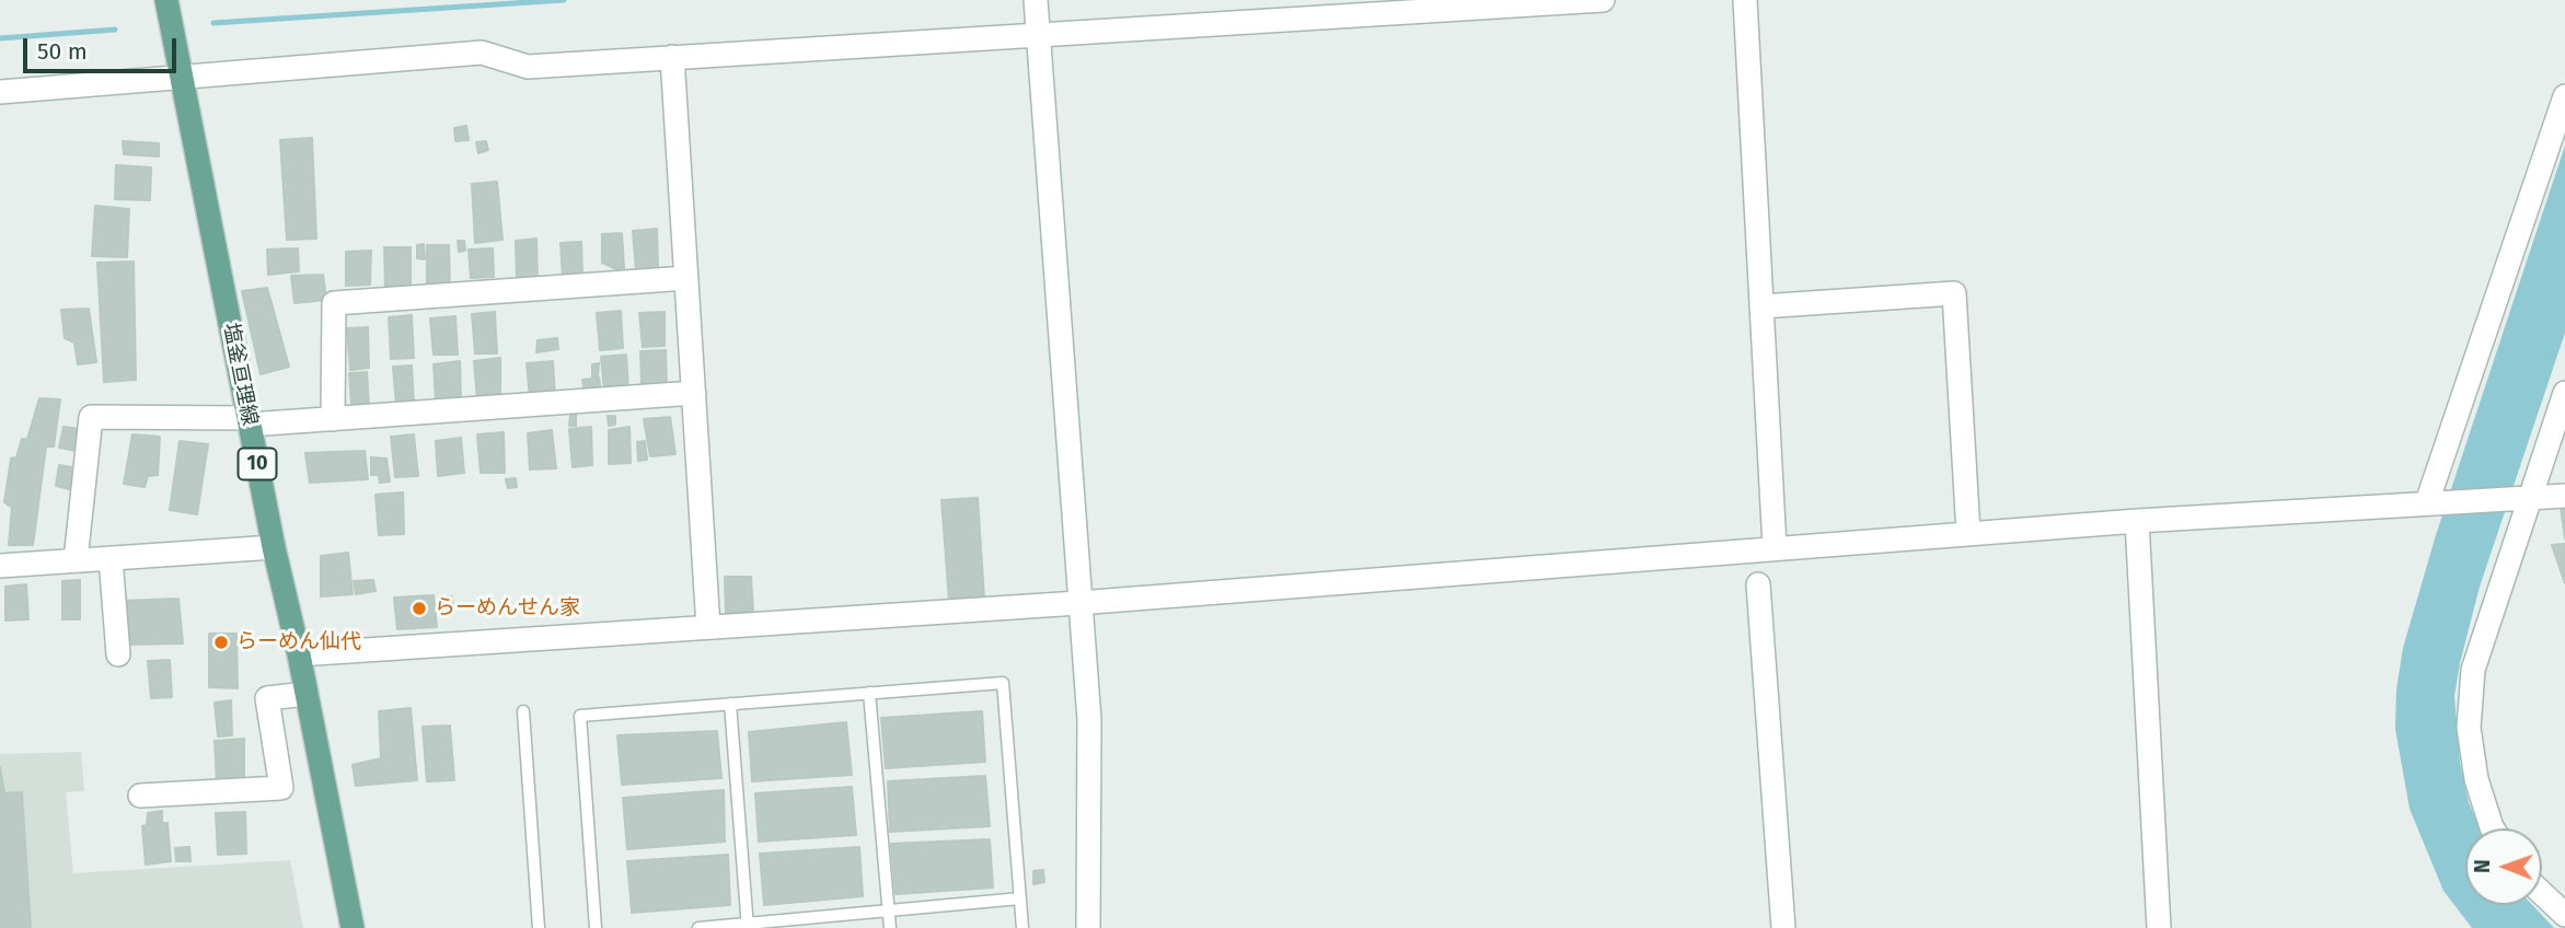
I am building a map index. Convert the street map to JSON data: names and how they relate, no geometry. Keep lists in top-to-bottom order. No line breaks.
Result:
{"streets":{"main road":["塩釜亘理線","10"]},"places":["らーめんせん家","らーめん仙代"],"scale_bar":"50 m","north":"left"}
